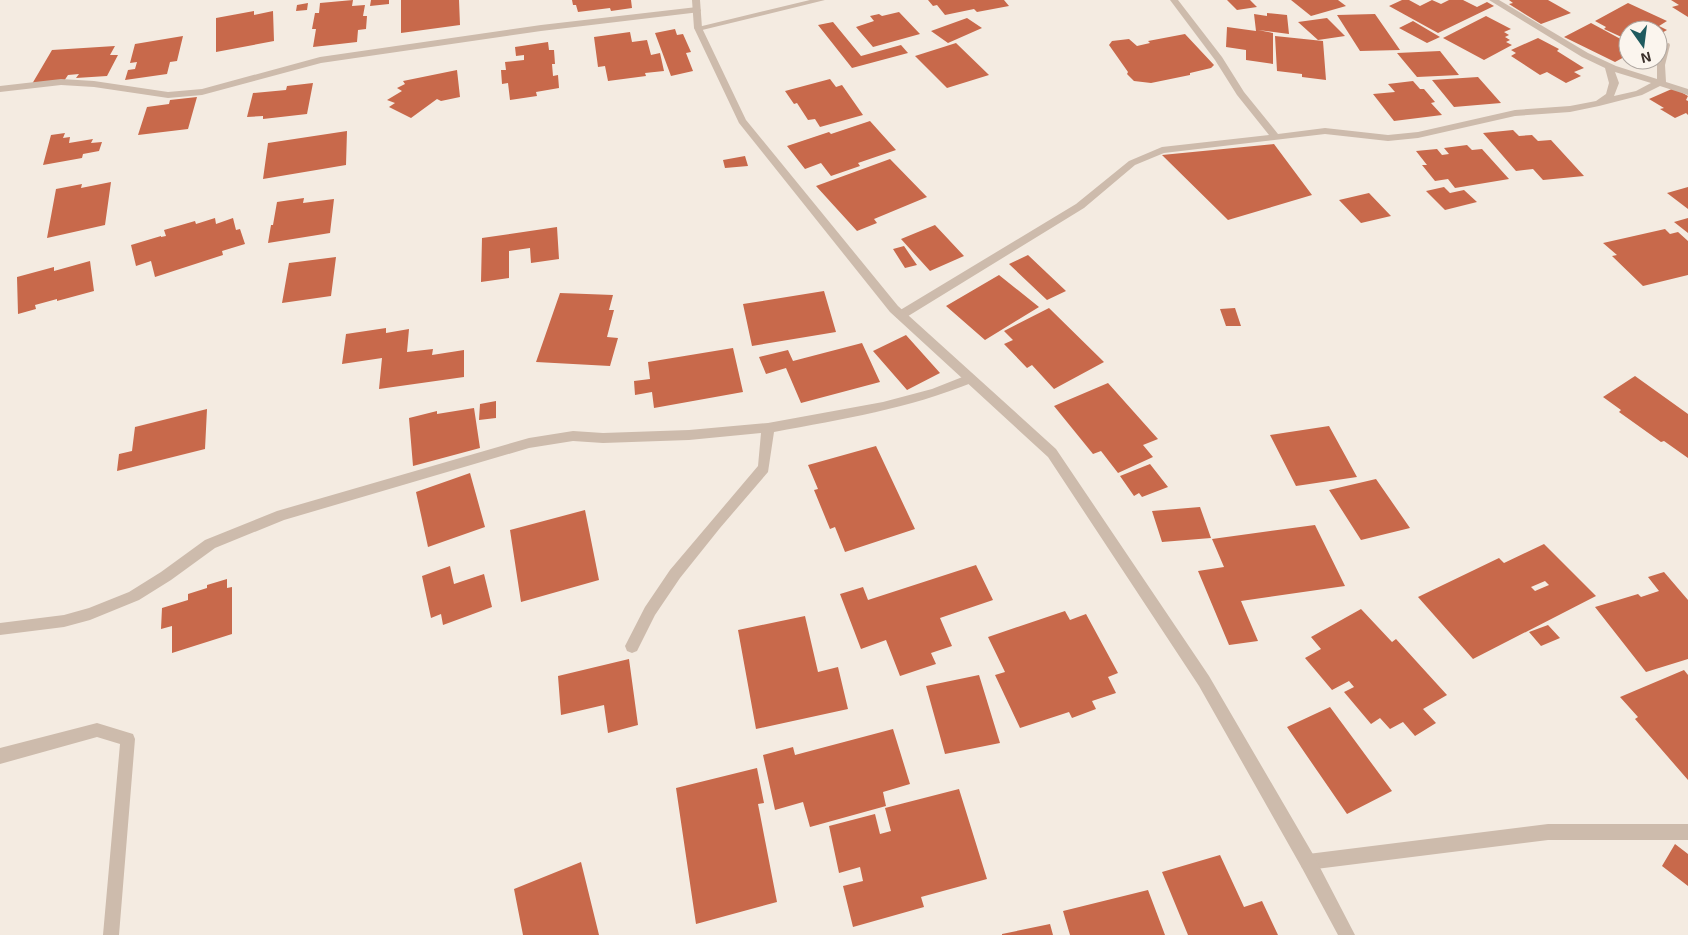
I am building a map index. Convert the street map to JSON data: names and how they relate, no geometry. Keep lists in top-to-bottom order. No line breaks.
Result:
{"north":"bottom"}
